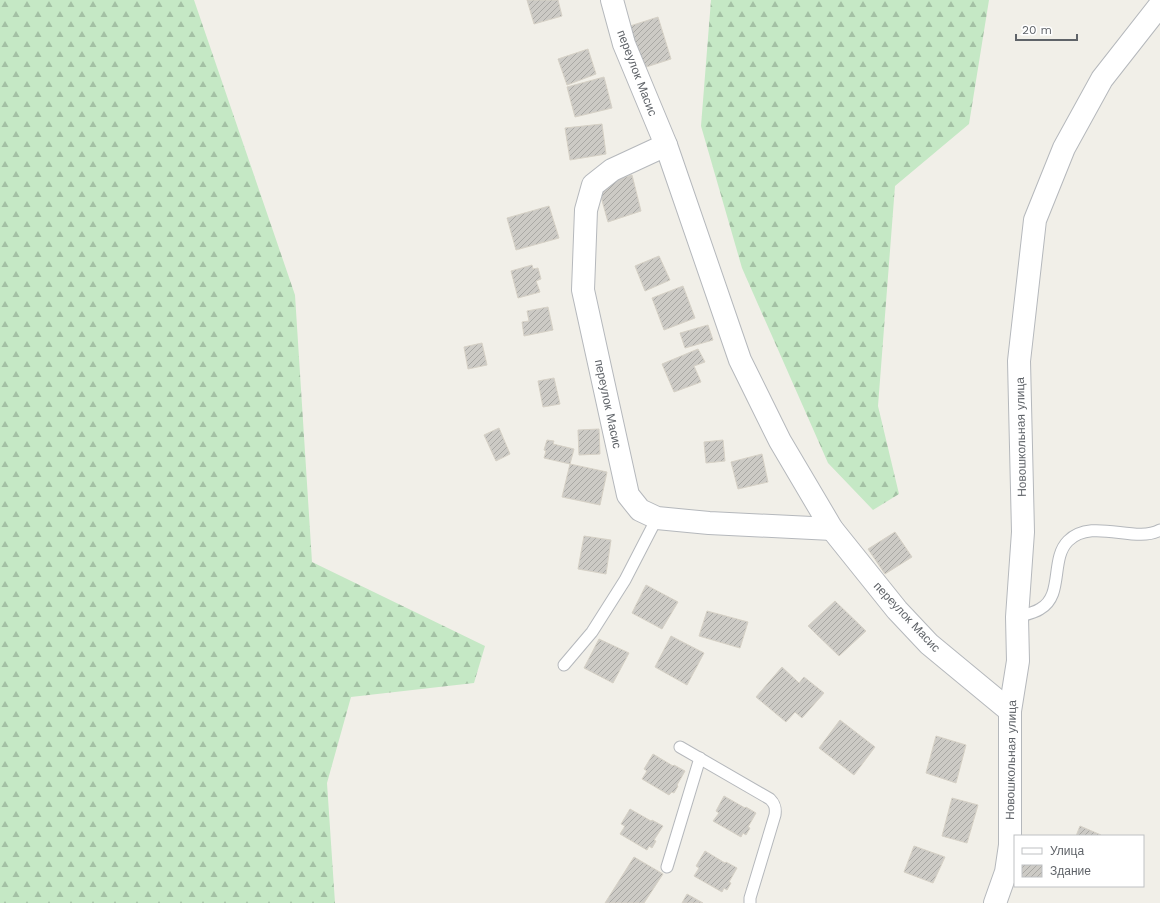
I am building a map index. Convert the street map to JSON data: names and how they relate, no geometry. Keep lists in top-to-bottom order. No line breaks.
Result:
{"streets":{"street":["переулок Масис","Новошкольная улица"]},"crossings":[["переулок Масис","Новошкольная улица"]],"legend":["Улица","Здание"],"scale_bar":"20 m"}
